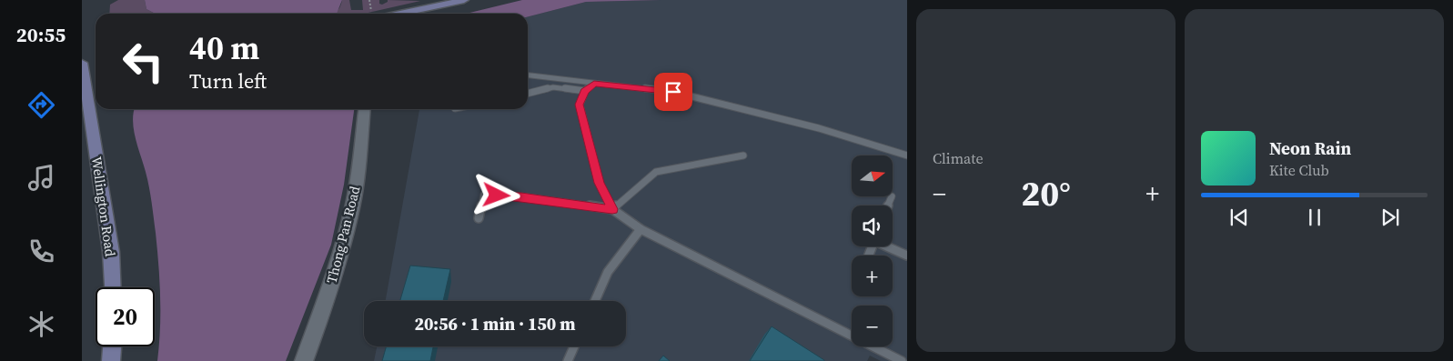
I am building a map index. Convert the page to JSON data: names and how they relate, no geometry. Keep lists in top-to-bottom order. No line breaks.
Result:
{"streets":{"main road":["Wellington Road"],"street":["Thong Pan Road"]},"north":"right","page":{"tabs":"20:55","tile":"Climate","turn":["40 m","Turn left"],"song":["Neon Rain","Kite Club"],"map_buttons":["+","−"],"heat":["−","20°","+"],"limit":"20","trip":"20:56 · 1 min · 150 m"}}
